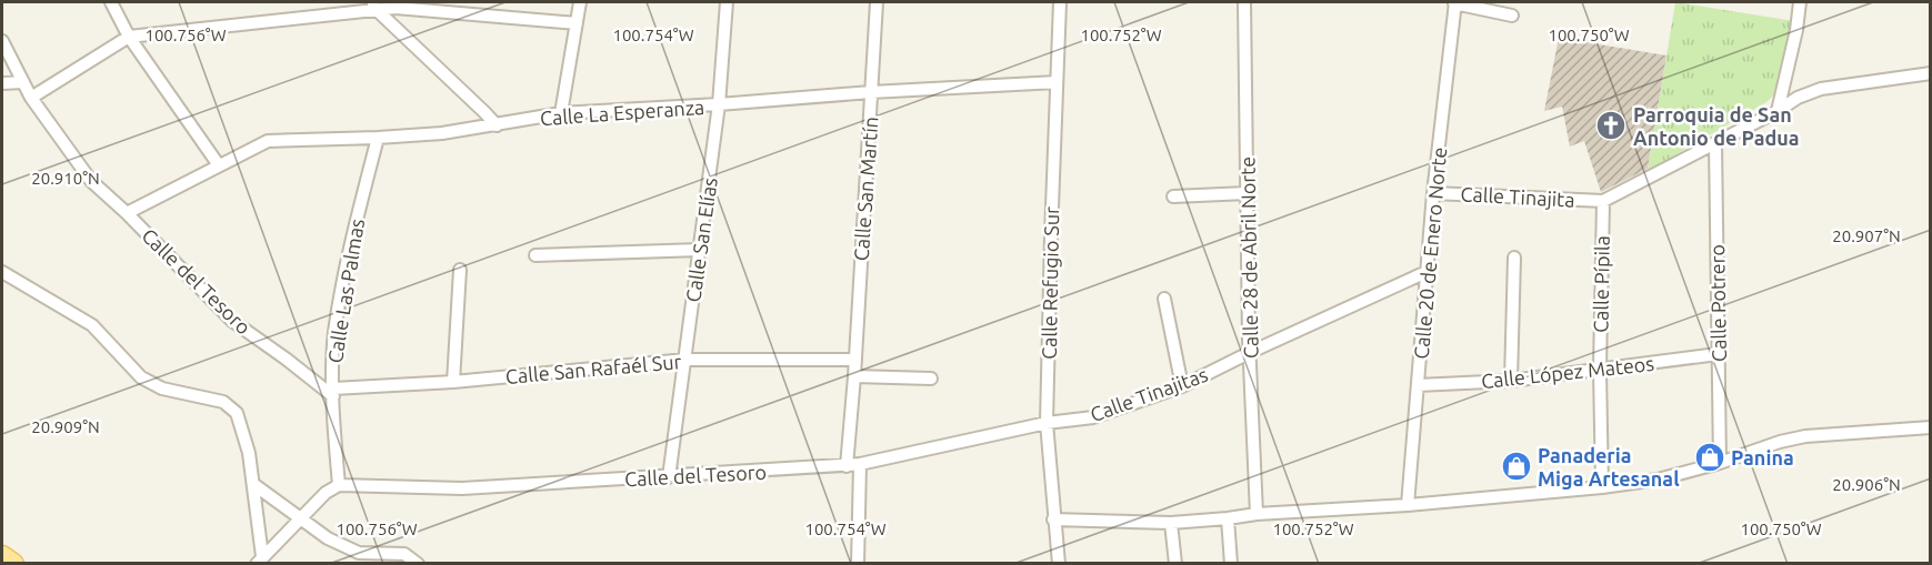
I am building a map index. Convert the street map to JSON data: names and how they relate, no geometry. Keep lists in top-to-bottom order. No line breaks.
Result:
{"streets":{"street":["Calle La Esperanza","Calle San Martín","Calle Tinajita","Calle San Elías","Calle 20 de Enero Norte","Calle 28 de Abril Norte","Calle del Tesoro","Calle Refugio Sur","Calle Pípila","Calle Las Palmas","Calle Potrero","Calle San Rafaél Sur","Calle López Mateos","Calle Tinajitas"]},"crossings":[["Calle La Esperanza","Calle San Martín"],["Calle La Esperanza","Calle San Elías"],["Calle La Esperanza","Calle del Tesoro"],["Calle La Esperanza","Calle Refugio Sur"],["Calle La Esperanza","Calle Las Palmas"],["Calle San Martín","Calle del Tesoro"],["Calle San Martín","Calle San Rafaél Sur"],["Calle Tinajita","Calle 20 de Enero Norte"],["Calle Tinajita","Calle Pípila"],["Calle San Elías","Calle del Tesoro"],["Calle San Elías","Calle San Rafaél Sur"],["Calle 20 de Enero Norte","Calle López Mateos"],["Calle 20 de Enero Norte","Calle Tinajitas"],["Calle 28 de Abril Norte","Calle Tinajitas"],["Calle del Tesoro","Calle Refugio Sur"],["Calle del Tesoro","Calle Las Palmas"],["Calle del Tesoro","Calle San Rafaél Sur"],["Calle del Tesoro","Calle Tinajitas"],["Calle Refugio Sur","Calle Tinajitas"],["Calle Pípila","Calle López Mateos"],["Calle Las Palmas","Calle San Rafaél Sur"],["Calle Potrero","Calle López Mateos"]],"places":{"church":["Parroquia de San Antonio de Padua"],"shop":["Panina","Panaderia Miga Artesanal"]},"coordinates":["100.756°W","100.754°W","100.752°W","100.750°W","20.910°N","20.907°N","20.909°N","20.906°N"]}
